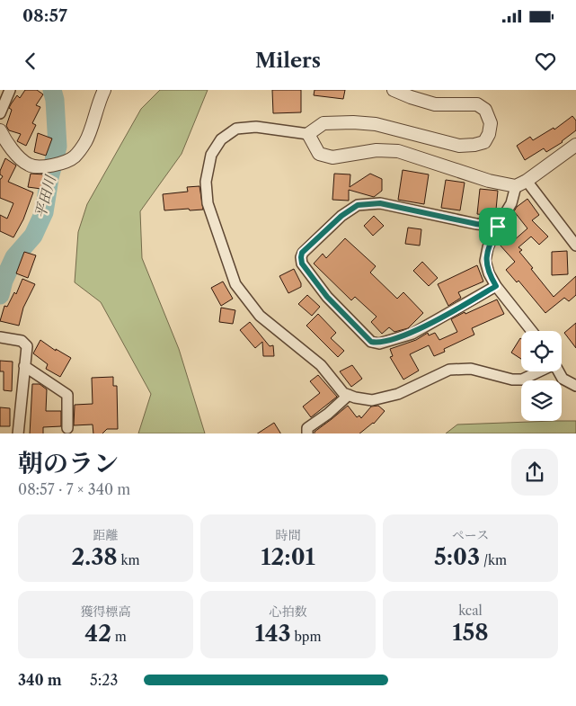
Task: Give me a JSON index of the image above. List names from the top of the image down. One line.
{"water":["平田川"],"page":{"status":"08:57","header":"Milers","heading":["朝のラン","08:57 · 7 × 340 m"],"stats":[["距離","2.38 km"],["時間","12:01"],["ペース","5:03 /km"],["獲得標高","42 m"],["心拍数","143 bpm"],["kcal","158"]],"list":[{"name":"340 m","note":"5:23"}]}}
